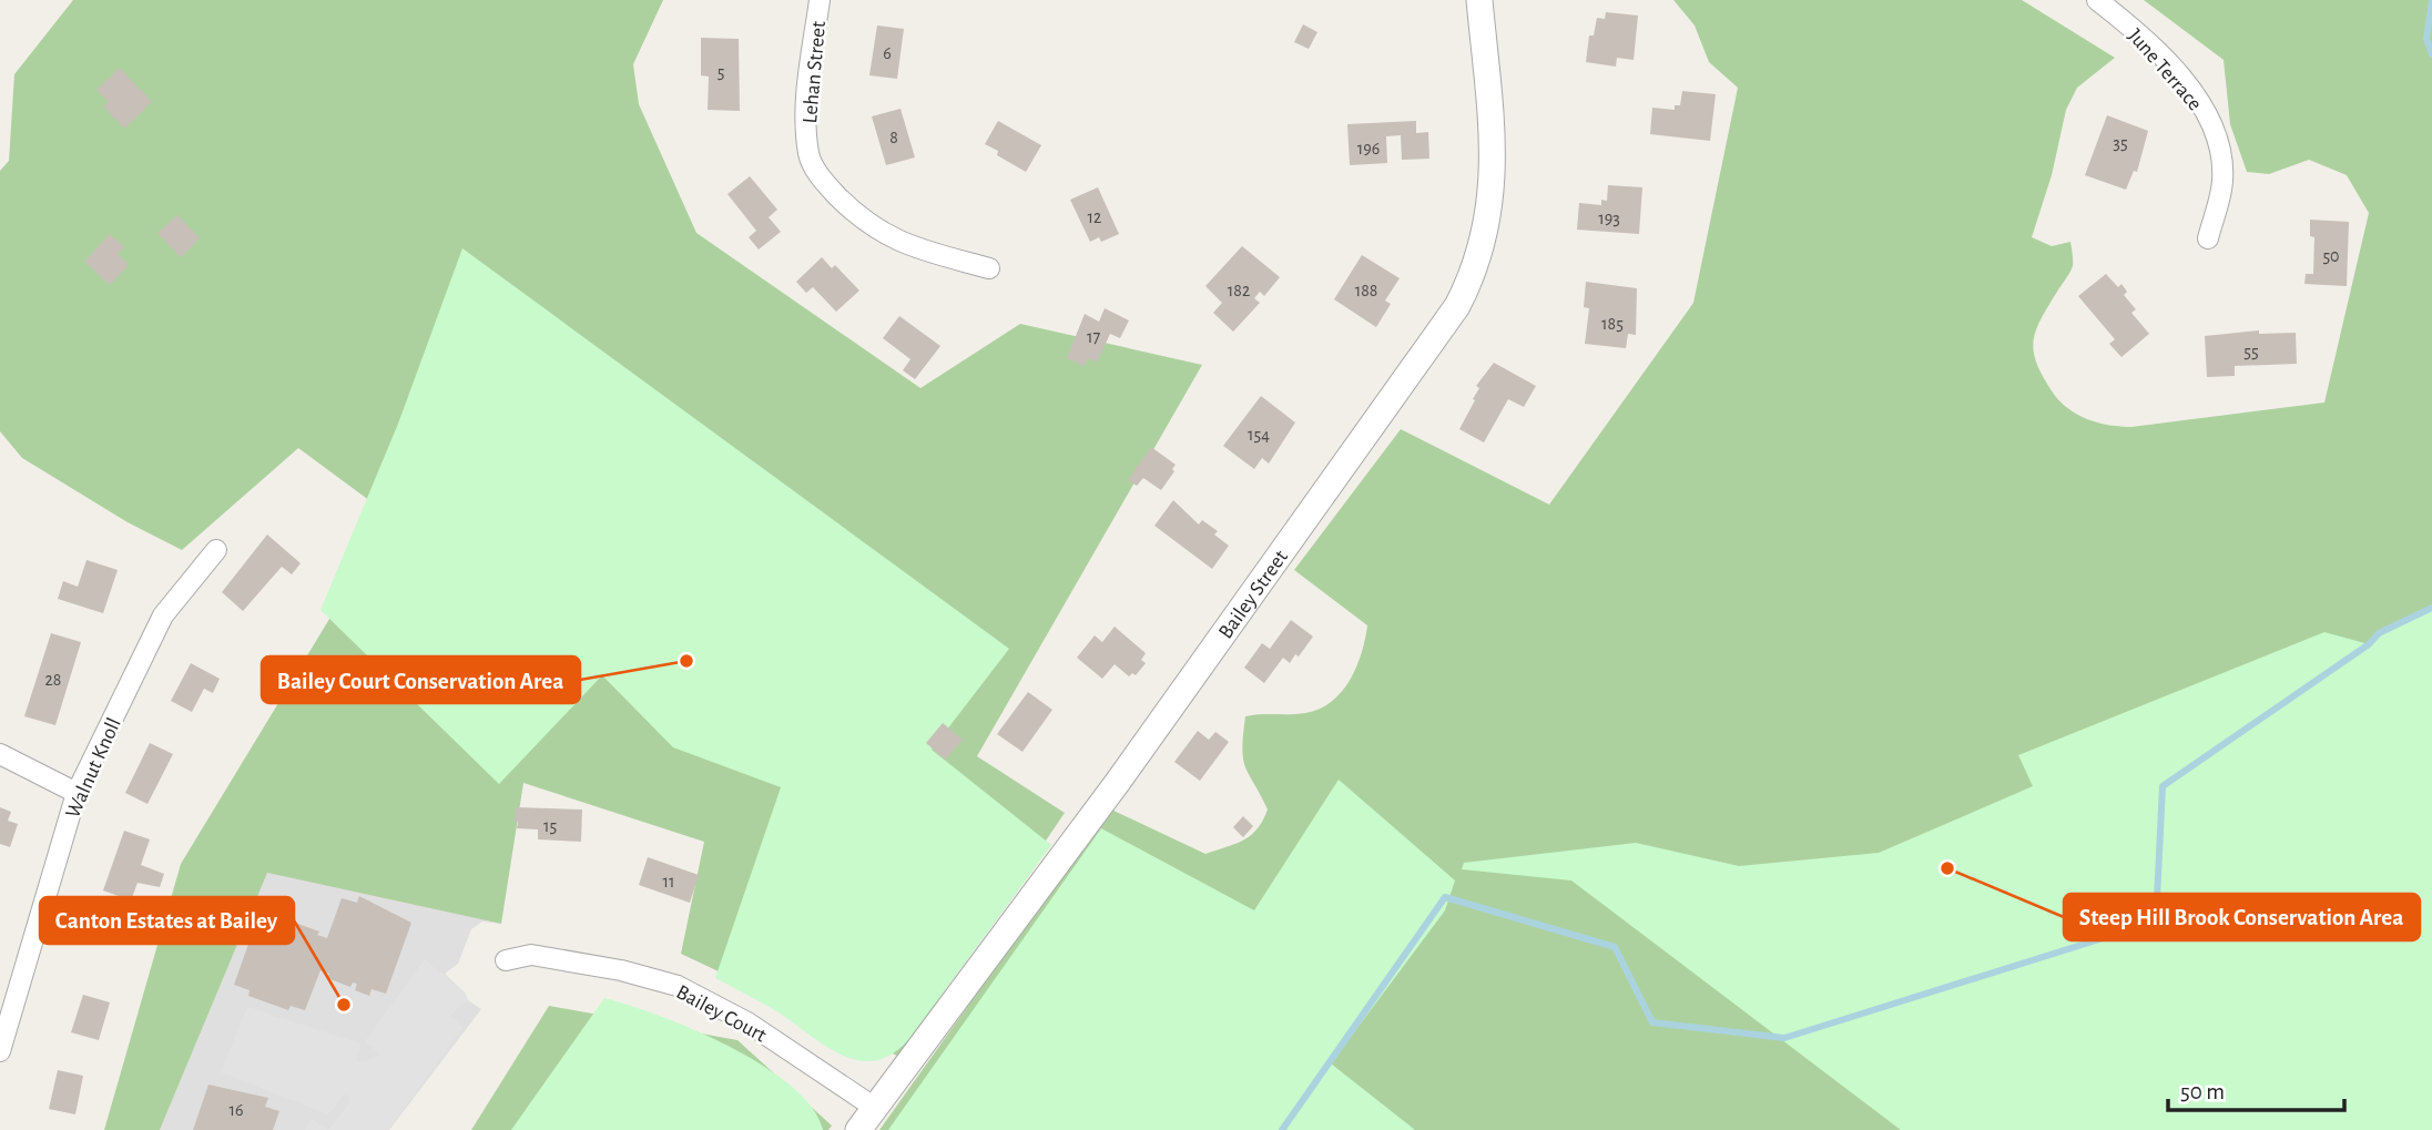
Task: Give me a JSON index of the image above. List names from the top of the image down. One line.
{"streets":{"street":["June Terrace","Lehan Street","Bailey Street","Walnut Knoll","Bailey Court"]},"crossings":[["Bailey Street","Bailey Court"]],"places":["Bailey Court Conservation Area","Steep Hill Brook Conservation Area","Canton Estates at Bailey"],"house_numbers":["6","5","8","35","196","12","193","50","182","188","185","17","55","154","28","15","11","16"],"scale_bar":"50 m"}
